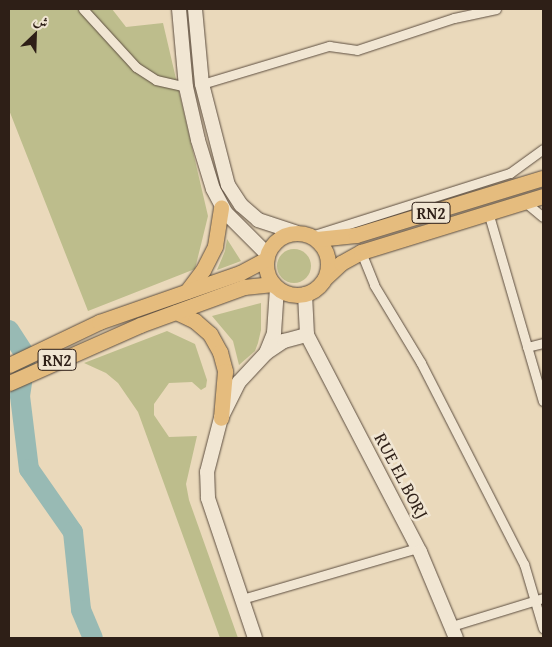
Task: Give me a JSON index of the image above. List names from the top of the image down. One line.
{"streets":{"highway":["RN2"],"main road":["RUE EL BORJ"]},"north":"top right"}
